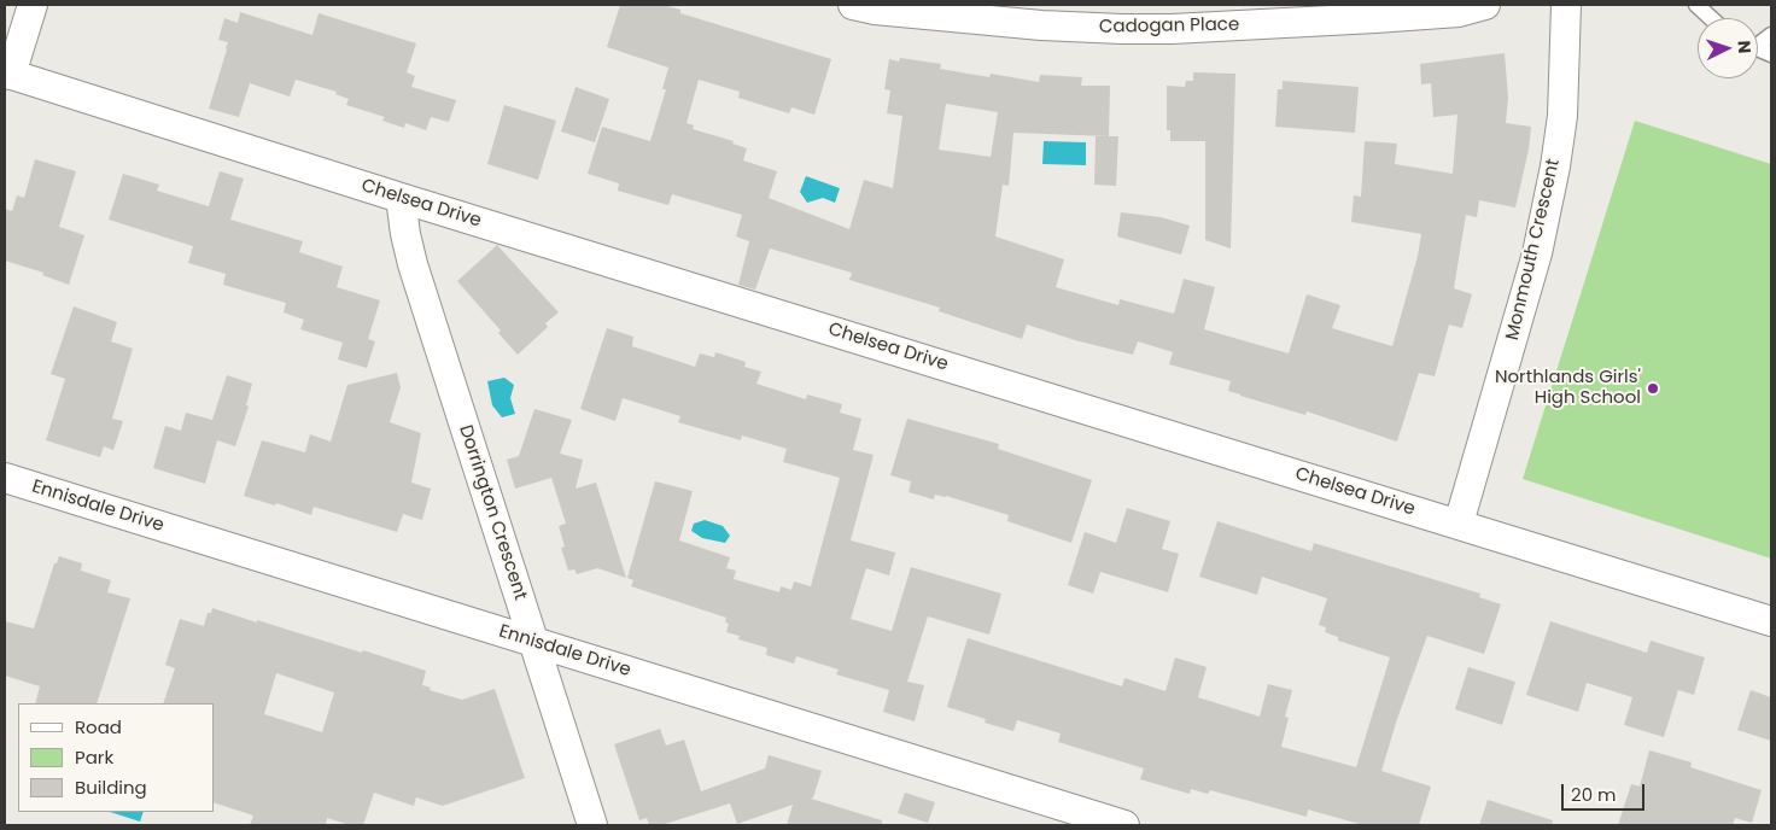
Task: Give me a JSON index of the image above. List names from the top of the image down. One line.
{"streets":{"street":["Cadogan Place","Chelsea Drive","Monmouth Crescent","Ennisdale Drive","Dorrington Crescent"]},"crossings":[["Chelsea Drive","Monmouth Crescent"],["Chelsea Drive","Dorrington Crescent"],["Ennisdale Drive","Dorrington Crescent"]],"places":["Northlands Girls' High School"],"legend":["Road","Park","Building"],"scale_bar":"20 m","north":"right"}
